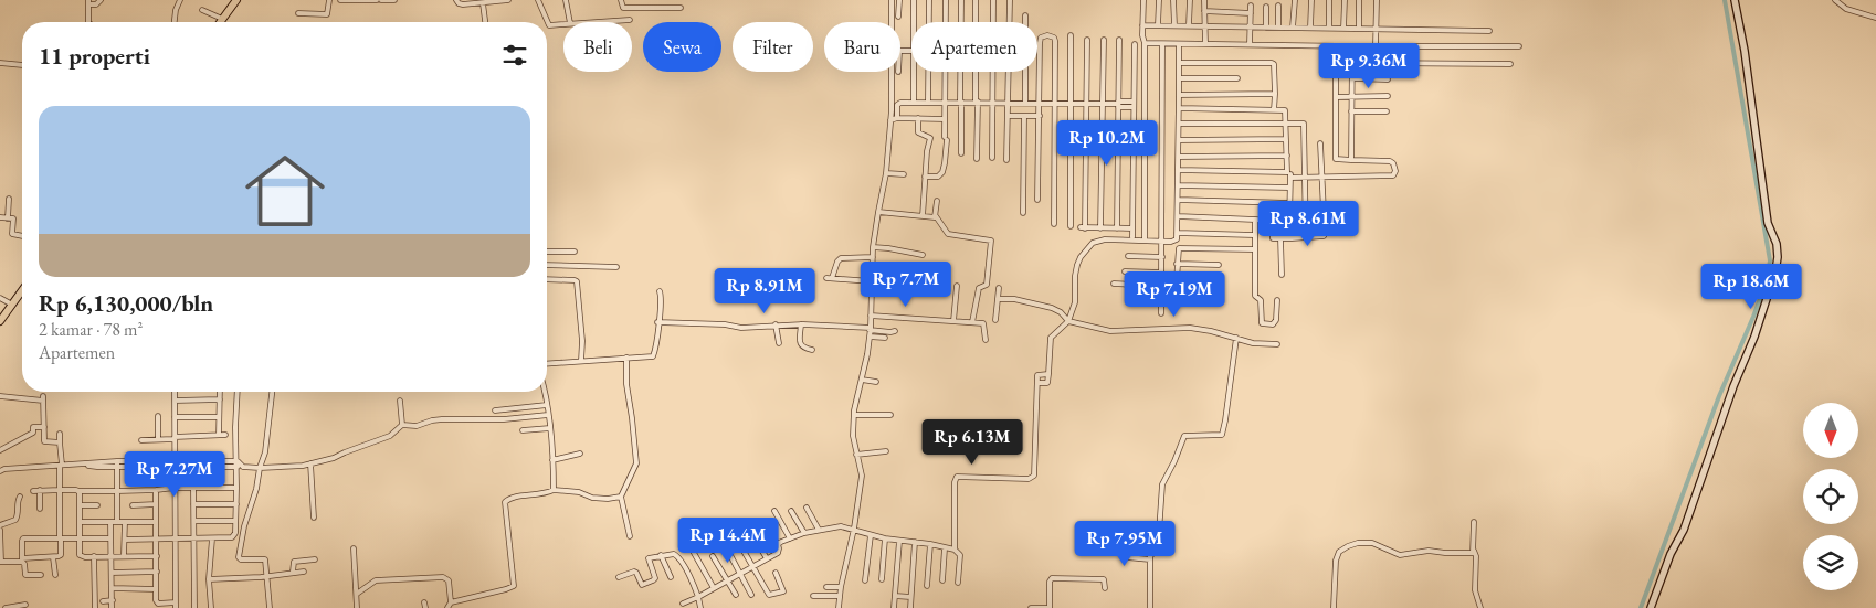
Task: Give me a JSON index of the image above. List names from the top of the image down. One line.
{"north":"bottom","page":{"chip":["Beli","Sewa","Filter","Baru","Apartemen"],"heading":"11 properti","price":["Rp 9.36M","Rp 10.2M","Rp 8.61M","Rp 7.7M","Rp 18.6M","Rp 8.91M","Rp 7.19M","Rp 6.13M","Rp 7.27M","Rp 14.4M","Rp 7.95M"],"list":[{"name":"Rp 6,130,000/bln","note":"2 kamar · 78 m² · Apartemen"}]}}
